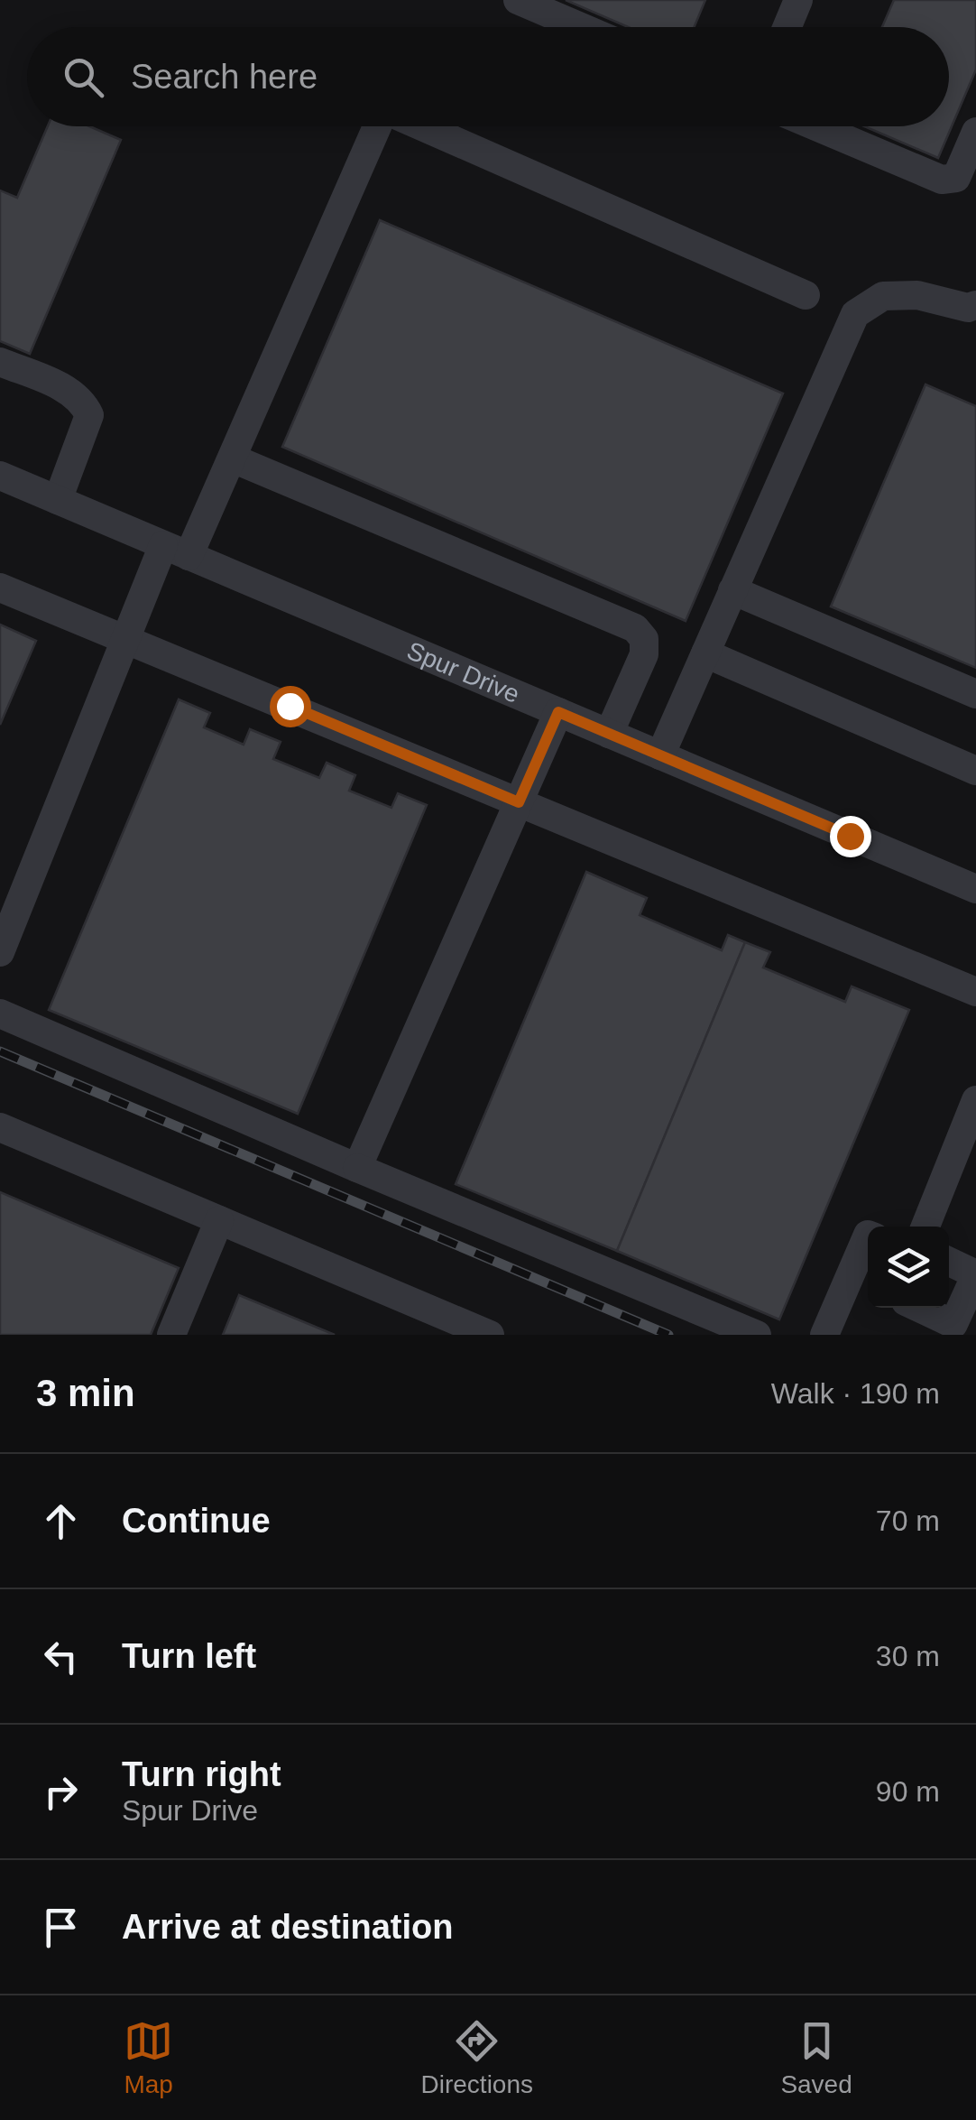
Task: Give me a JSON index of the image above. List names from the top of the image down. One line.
{"streets":{"street":["Spur Drive"]},"page":{"search":"Search here","heading":["3 min","Walk · 190 m"],"list":[["Continue","70 m"],["Turn left","30 m"],["Turn right","Spur Drive","90 m"],"Arrive at destination"],"nav":["Map","Directions","Saved"]}}
